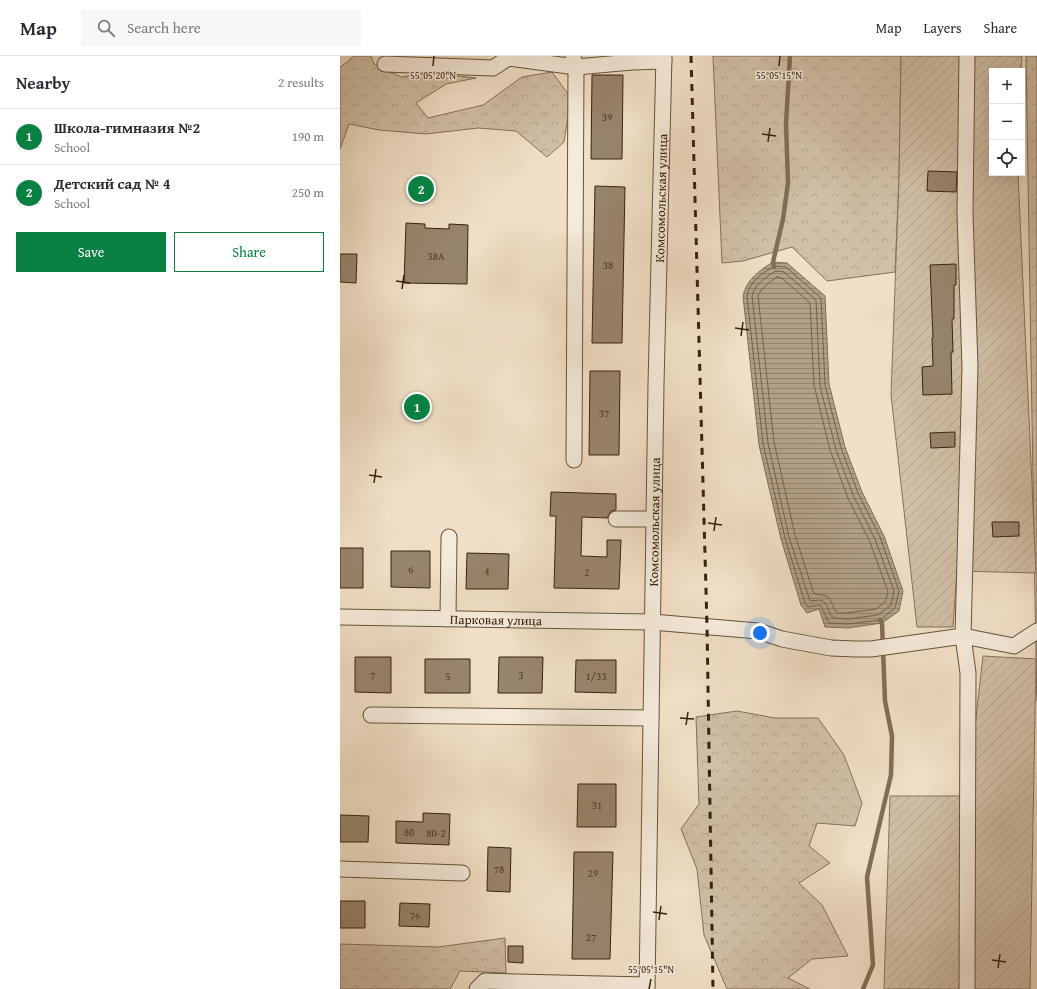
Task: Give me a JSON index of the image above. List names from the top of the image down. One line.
{"streets":{"street":["Комсомольская улица","Парковая улица"]},"crossings":[["Комсомольская улица","Парковая улица"]],"house_numbers":["39","38А","38","37","6","4","2","7","3","5","1/33","31","80","80-2","78","29","76","27"],"page":{"header":"Map","search":"Search here","nav":["Map","Layers","Share"],"heading":["Nearby","2 results"],"map_buttons":["+","−"],"list":[{"mark":"1","name":"Школа-гимназия №2","note":"School","value":"190 m"},{"mark":"2","name":"Детский сад № 4","note":"School","value":"250 m"}],"pins":["2","1"],"buttons":["Save","Share"]},"coordinates":["55°05'20\"N","55°05'15\"N"]}
